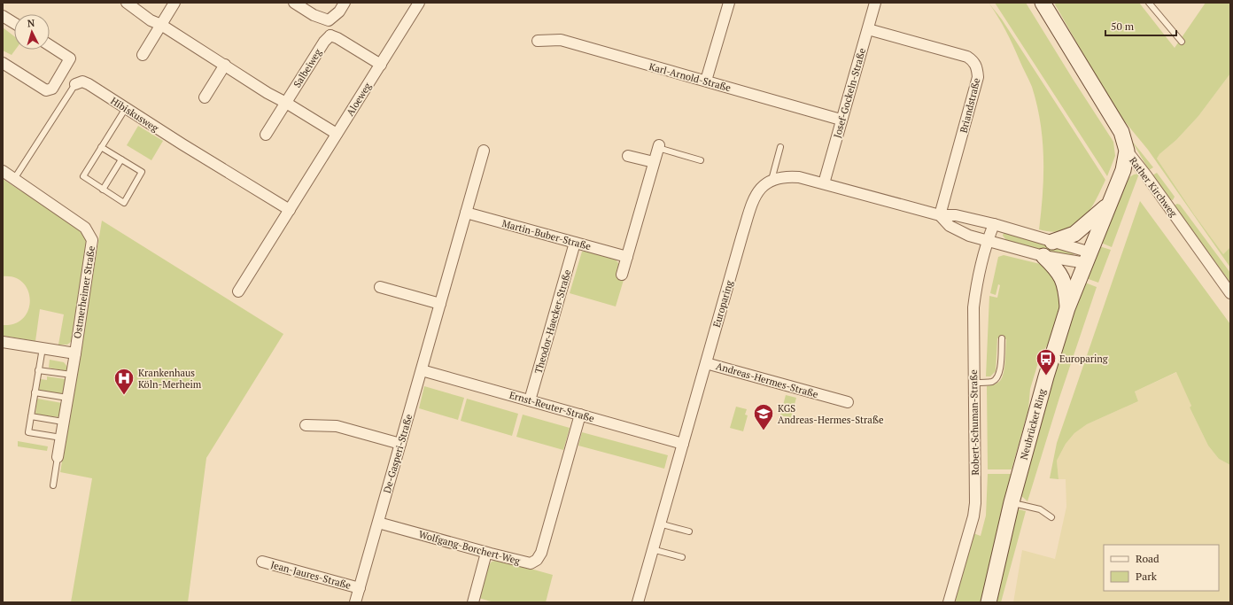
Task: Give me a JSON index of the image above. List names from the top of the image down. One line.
{"streets":{"main road":["Rather Kirchweg","Neubrücker Ring"],"street":["Salbeiweg","Karl-Arnold-Straße","Josef-Gockeln-Straße","Aloeweg","Briandstraße","Hibiskusweg","Martin-Buber-Straße","Ostmerheimer Straße","Europaring","Theodor-Haecker-Straße","Andreas-Hermes-Straße","Ernst-Reuter-Straße","Robert-Schuman-Straße","De-Gasperi-Straße","Wolfgang-Borchert-Weg","Jean-Jaures-Straße"]},"crossings":[["Karl-Arnold-Straße","Josef-Gockeln-Straße"],["Josef-Gockeln-Straße","Briandstraße"],["Josef-Gockeln-Straße","Europaring"],["Aloeweg","Hibiskusweg"],["Briandstraße","Europaring"],["Hibiskusweg","Ostmerheimer Straße"],["Rather Kirchweg","Neubrücker Ring"],["Martin-Buber-Straße","Theodor-Haecker-Straße"],["Martin-Buber-Straße","De-Gasperi-Straße"],["Europaring","Andreas-Hermes-Straße"],["Europaring","Ernst-Reuter-Straße"],["Europaring","Robert-Schuman-Straße"],["Europaring","Neubrücker Ring"],["Theodor-Haecker-Straße","Ernst-Reuter-Straße"],["Ernst-Reuter-Straße","De-Gasperi-Straße"],["Ernst-Reuter-Straße","Wolfgang-Borchert-Weg"],["De-Gasperi-Straße","Wolfgang-Borchert-Weg"],["De-Gasperi-Straße","Jean-Jaures-Straße"]],"places":{"bus stop":["Europaring"],"hospital":["Krankenhaus Köln-Merheim"],"school or university":["KGS Andreas-Hermes-Straße"]},"legend":["Road","Park"],"scale_bar":"50 m","north":"top"}
